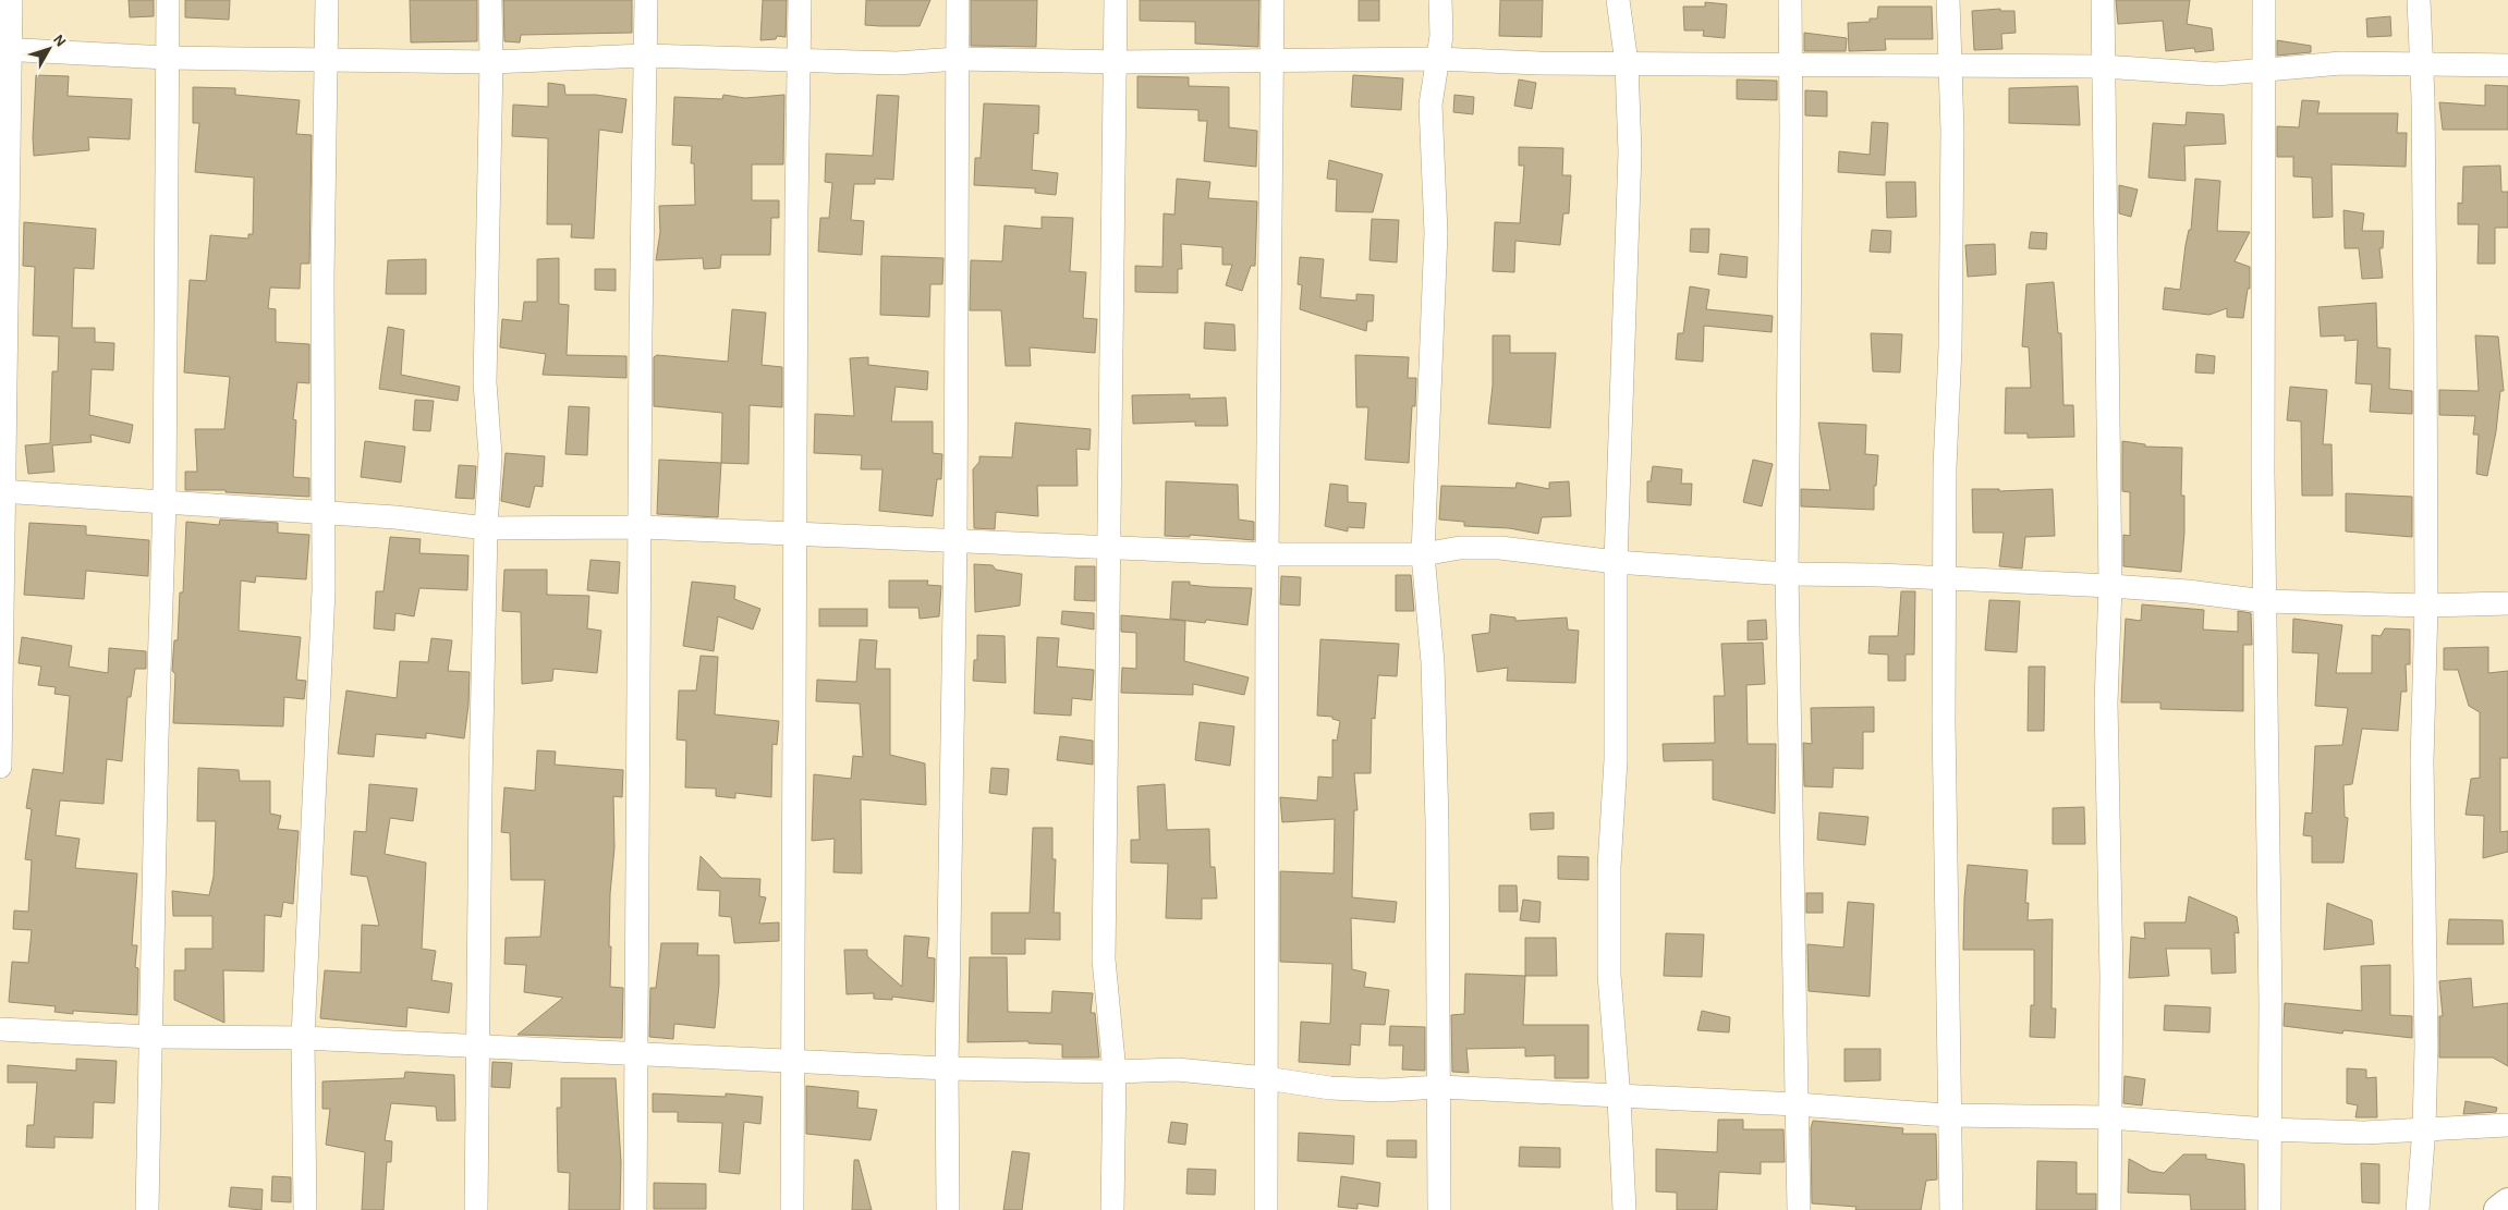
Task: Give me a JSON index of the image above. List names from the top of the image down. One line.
{"north":"top right"}
